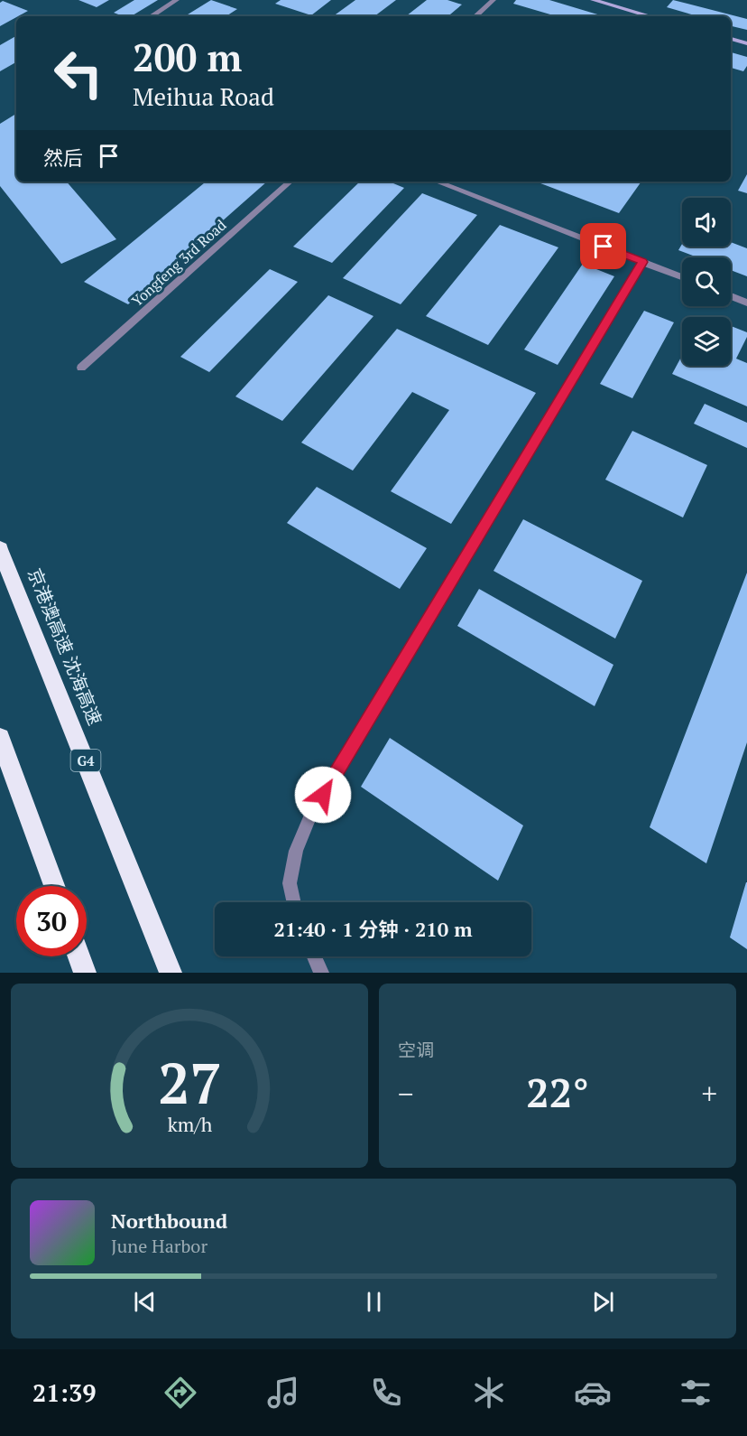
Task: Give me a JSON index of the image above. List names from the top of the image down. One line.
{"streets":{"highway":["京港澳高速 沈海高速","G4"],"street":["Yongfeng 3rd Road"]},"page":{"turn":["200 m","Meihua Road"],"then":"然后","limit":"30","trip":"21:40 · 1 分钟 · 210 m","tile":"空调","heat":["−","22°","+"],"song":["Northbound","June Harbor"],"tabs":"21:39","gauge":["27","km/h"]}}
